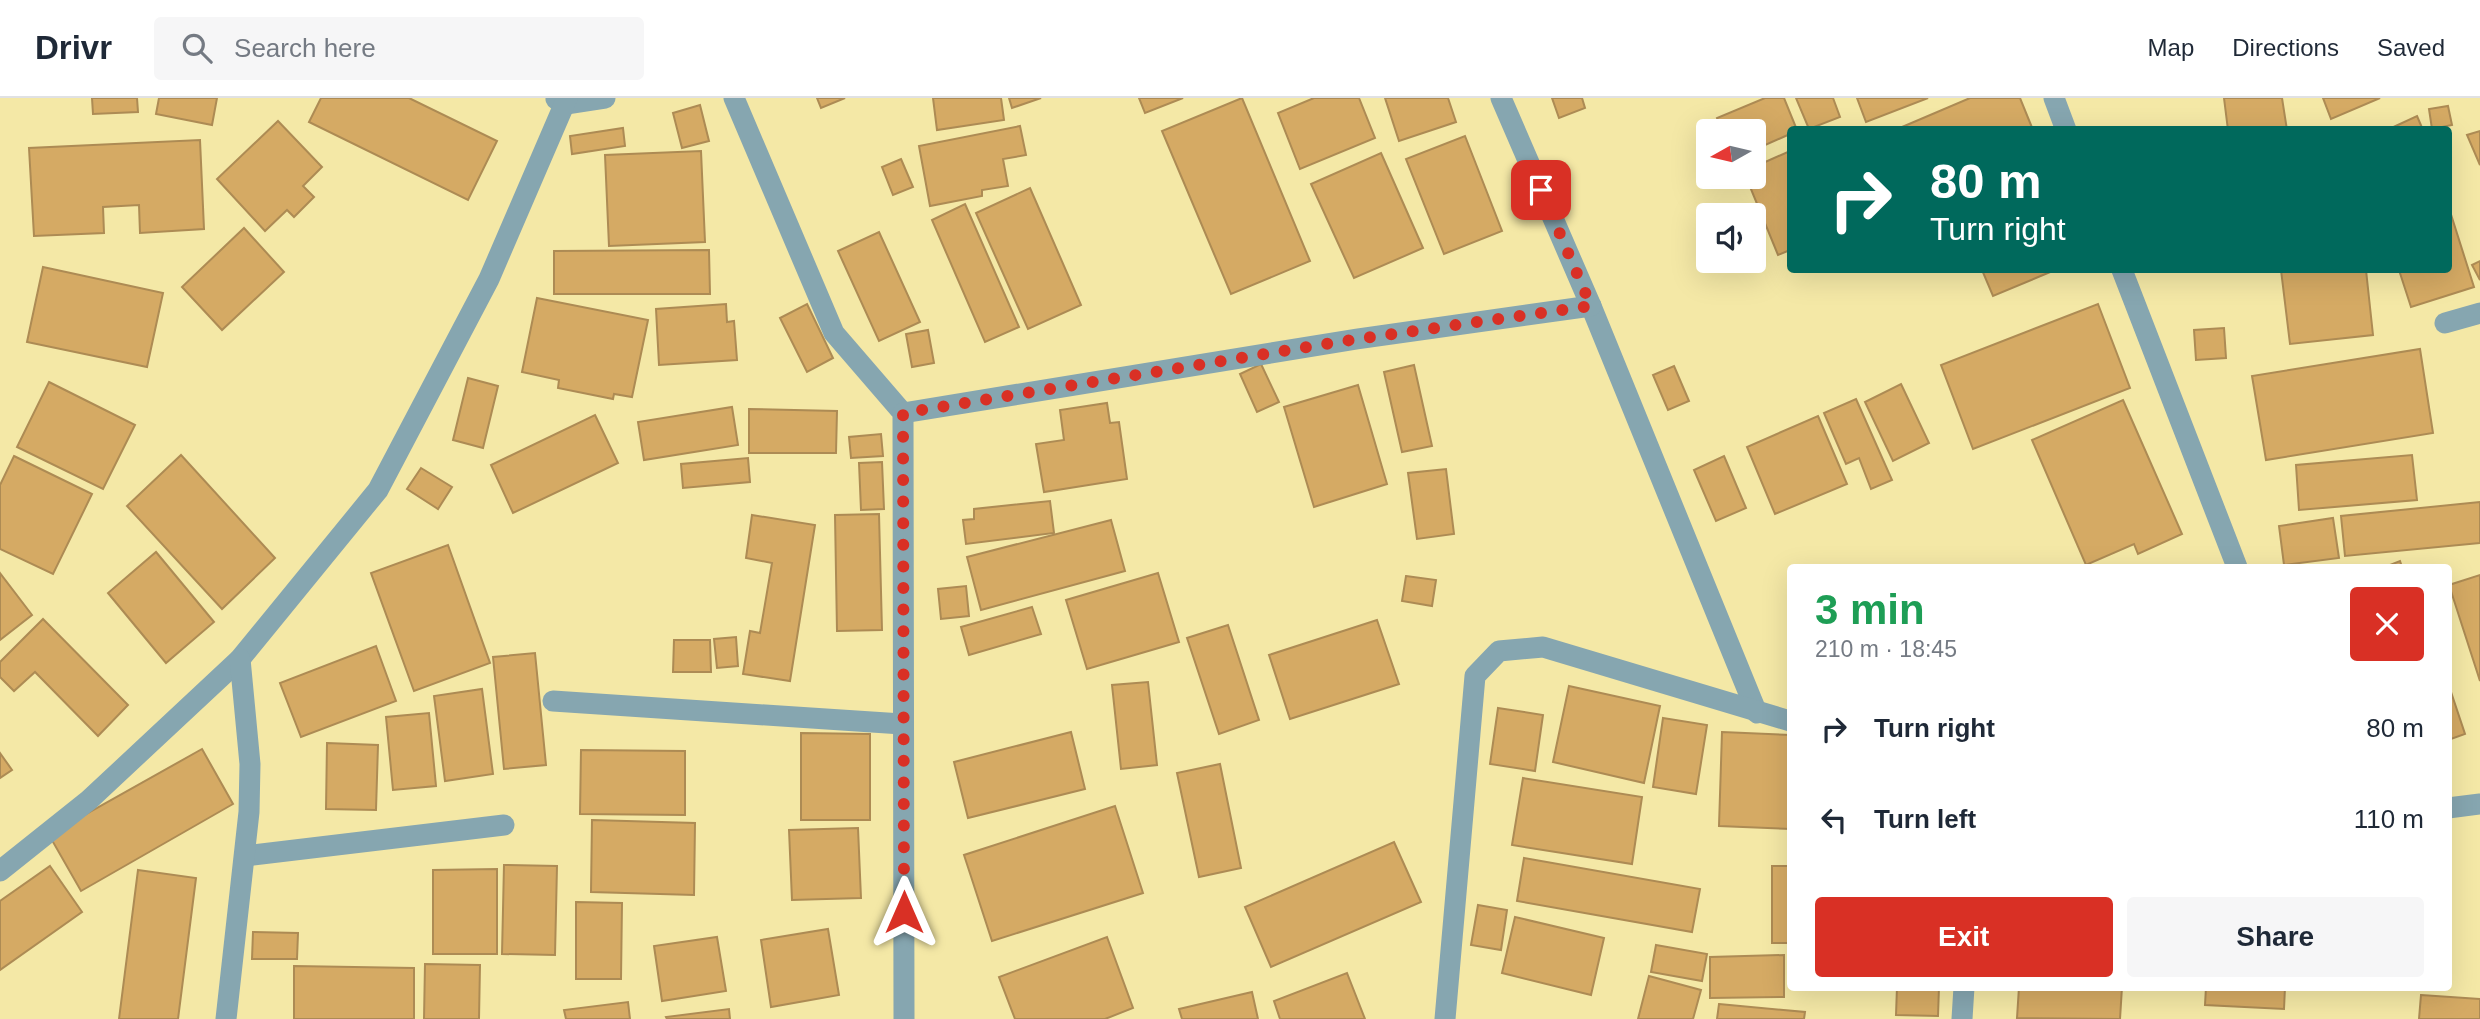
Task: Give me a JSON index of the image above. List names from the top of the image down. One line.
{"north":"left","page":{"header":"Drivr","search":"Search here","nav":["Map","Directions","Saved"],"turn":["80 m","Turn right"],"heading":["3 min","210 m · 18:45"],"list":[{"name":"Turn right","value":"80 m"},{"name":"Turn left","value":"110 m"}],"buttons":["Exit","Share"]}}
